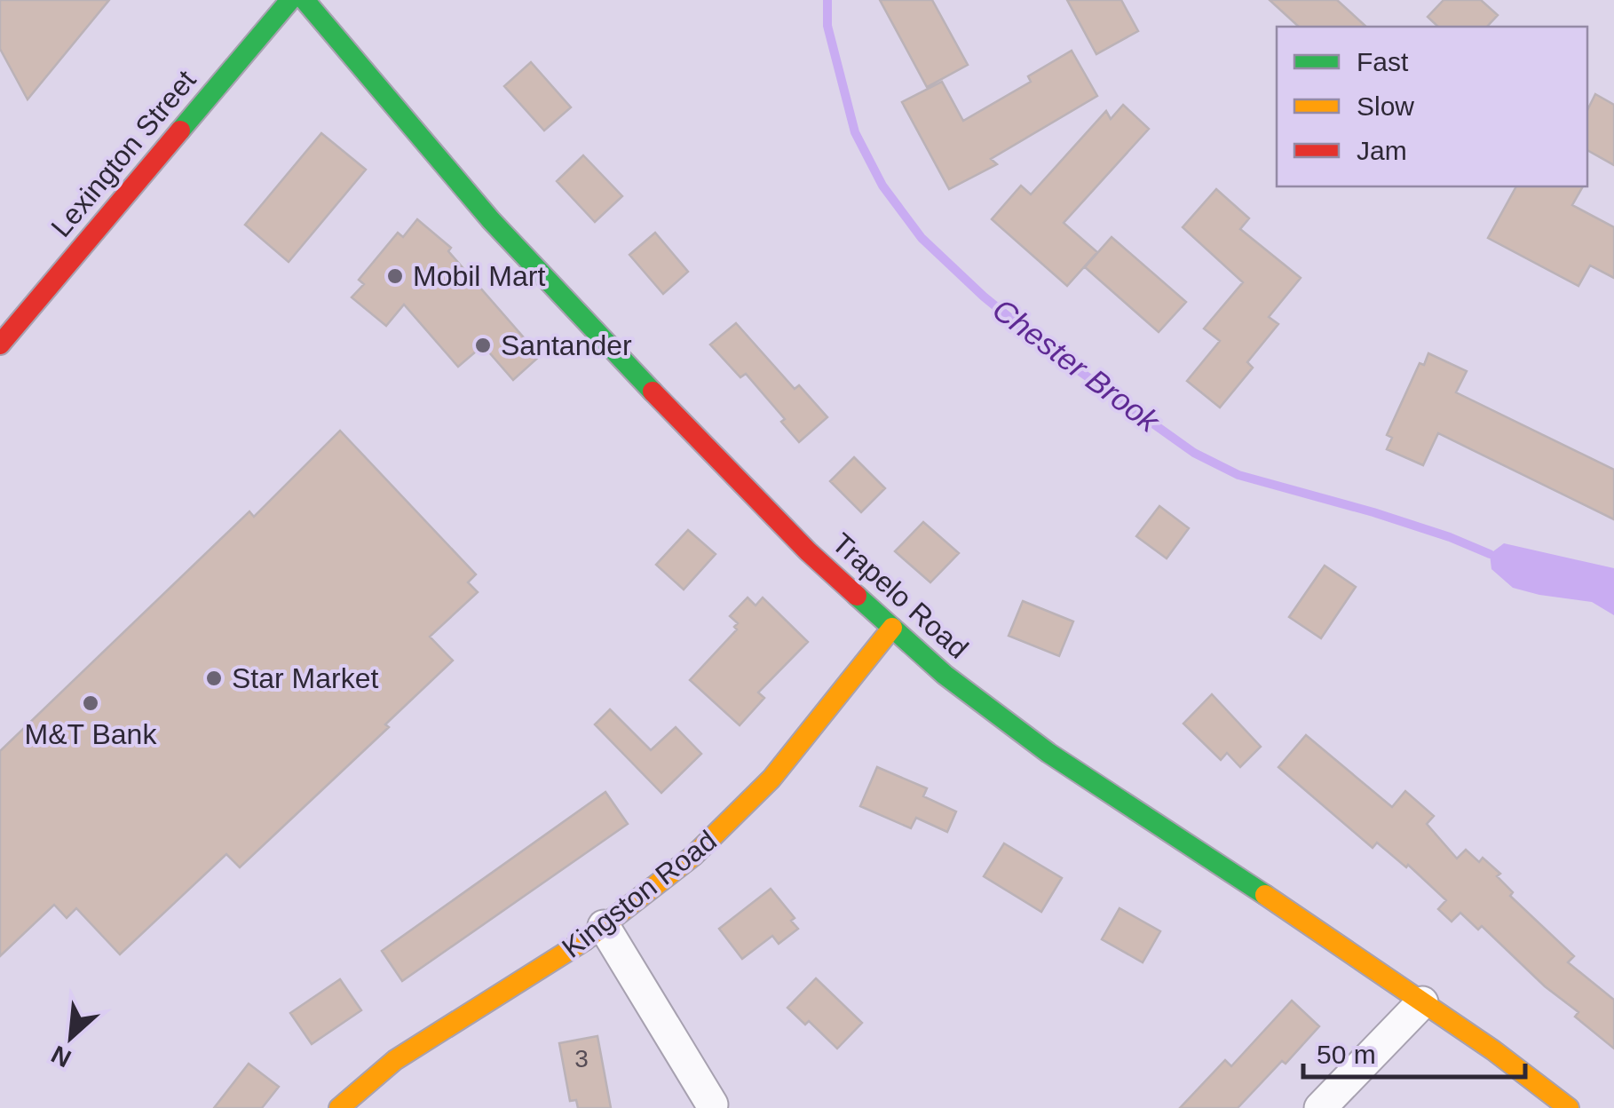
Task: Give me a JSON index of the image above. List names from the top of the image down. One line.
{"streets":{"main road":["Lexington Street","Trapelo Road","Kingston Road"]},"crossings":[["Trapelo Road","Kingston Road"]],"water":["Chester Brook"],"places":["Mobil Mart","Santander","Star Market","M&T Bank"],"house_numbers":["3"],"legend":["Fast","Slow","Jam"],"scale_bar":"50 m","north":"bottom left"}
